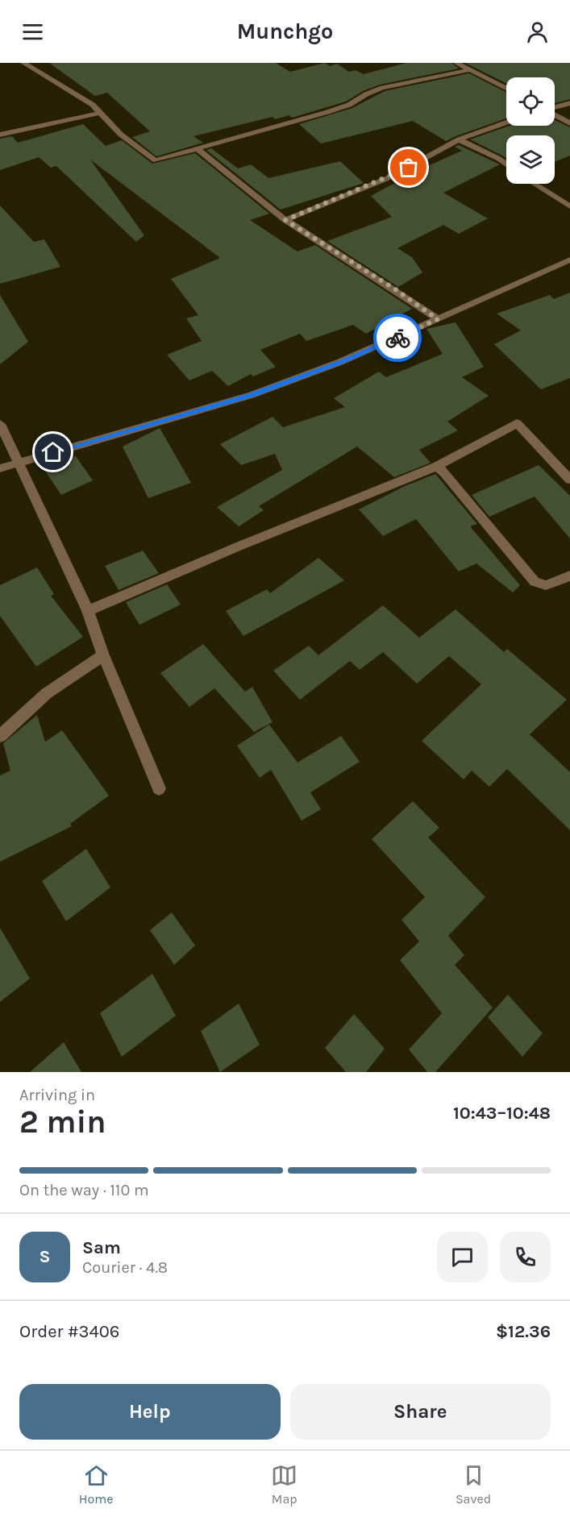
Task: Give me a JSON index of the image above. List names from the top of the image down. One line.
{"page":{"header":"Munchgo","heading":["2 min","Arriving in","10:43–10:48"],"panel":["Sam","Courier · 4.8","Order #3406","$12.36"],"bar":"On the way · 110 m","round":"S","buttons":["Help","Share"],"tabs":["Home","Map","Saved"]}}
